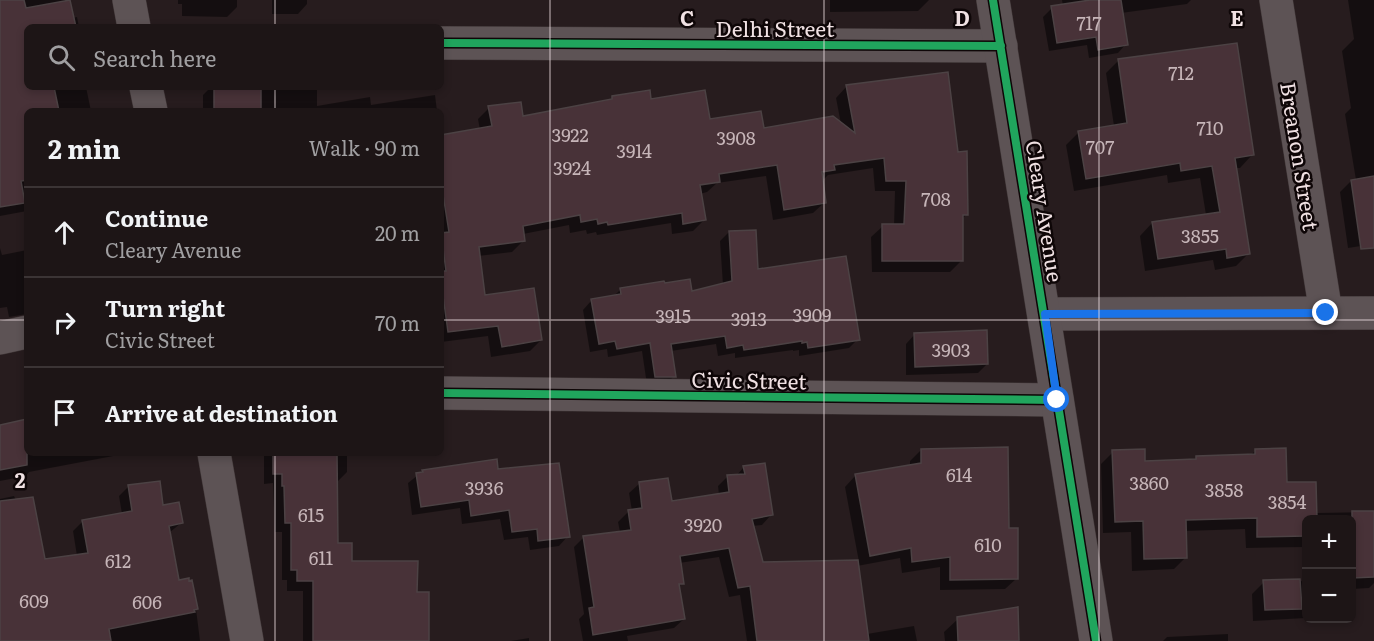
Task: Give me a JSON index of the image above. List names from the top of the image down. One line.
{"streets":{"street":["Delhi Street","Breanon Street","Cleary Avenue","Civic Street"]},"crossings":[["Delhi Street","Cleary Avenue"],["Cleary Avenue","Civic Street"]],"house_numbers":["717","712","710","3922","3908","707","3914","3924","708","3855","3909","3915","3913","3903","614","3860","3936","3858","3854","615","3920","610","611","612","609","606"],"page":{"search":"Search here","heading":["2 min","Walk · 90 m"],"list":[["Continue","Cleary Avenue","20 m"],["Turn right","Civic Street","70 m"],"Arrive at destination"],"map_buttons":["+","−"]},"grid":{"columns":["C","D","E"],"rows":["2"]}}
